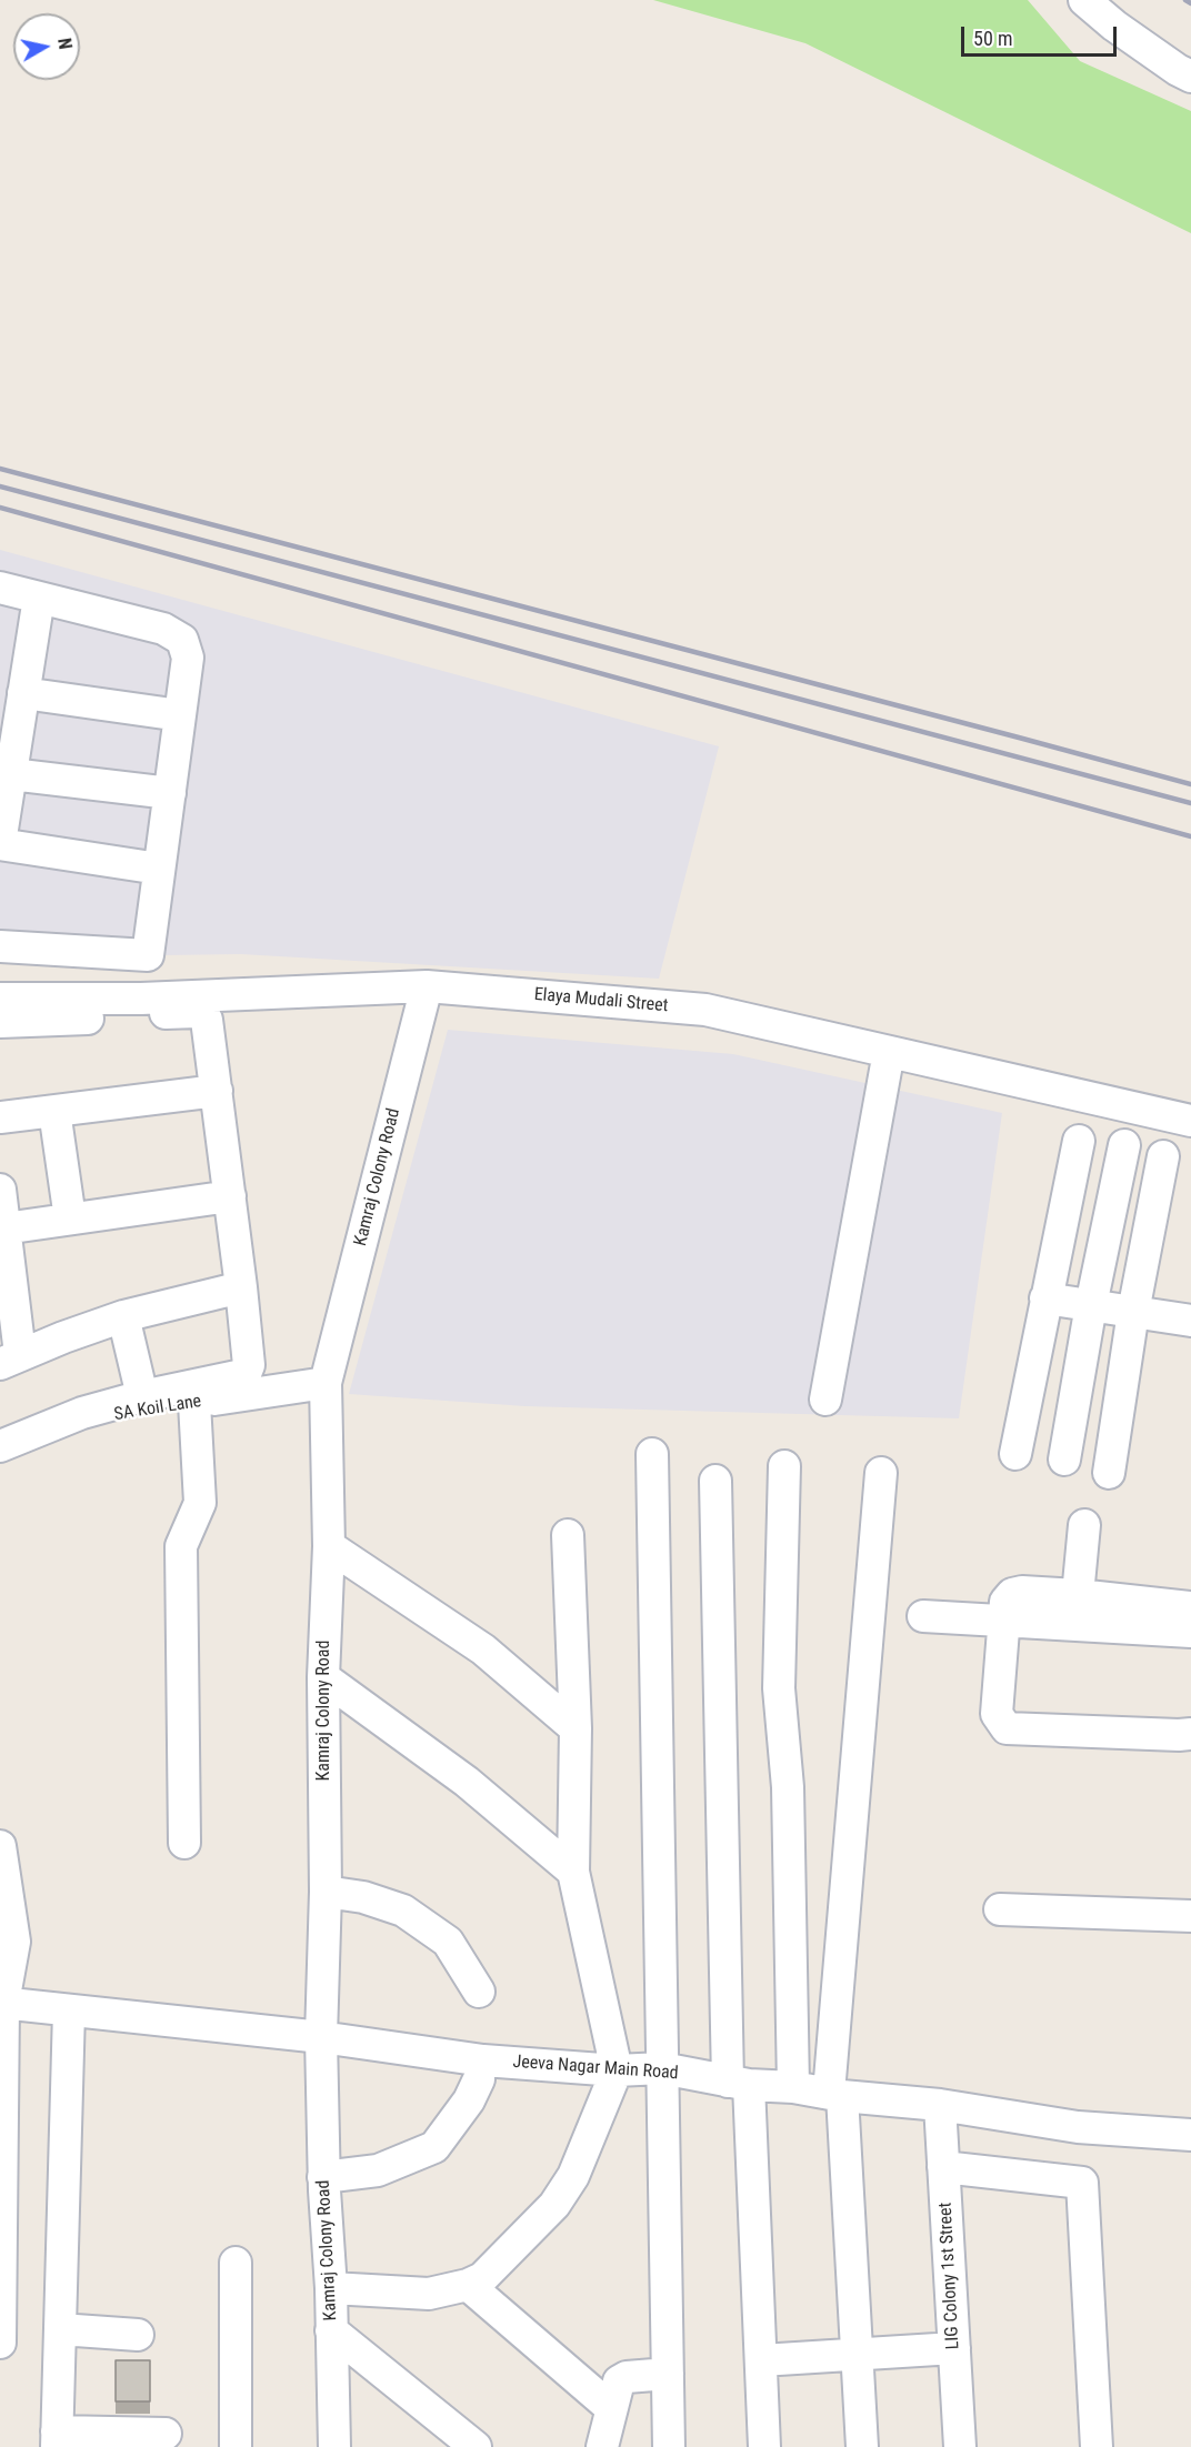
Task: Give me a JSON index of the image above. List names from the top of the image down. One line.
{"streets":{"street":["Elaya Mudali Street","Kamraj Colony Road","SA Koil Lane","Jeeva Nagar Main Road","LIG Colony 1st Street"]},"crossings":[["Elaya Mudali Street","Kamraj Colony Road"],["Kamraj Colony Road","SA Koil Lane"],["Kamraj Colony Road","Jeeva Nagar Main Road"],["Jeeva Nagar Main Road","LIG Colony 1st Street"]],"scale_bar":"50 m","north":"right"}
